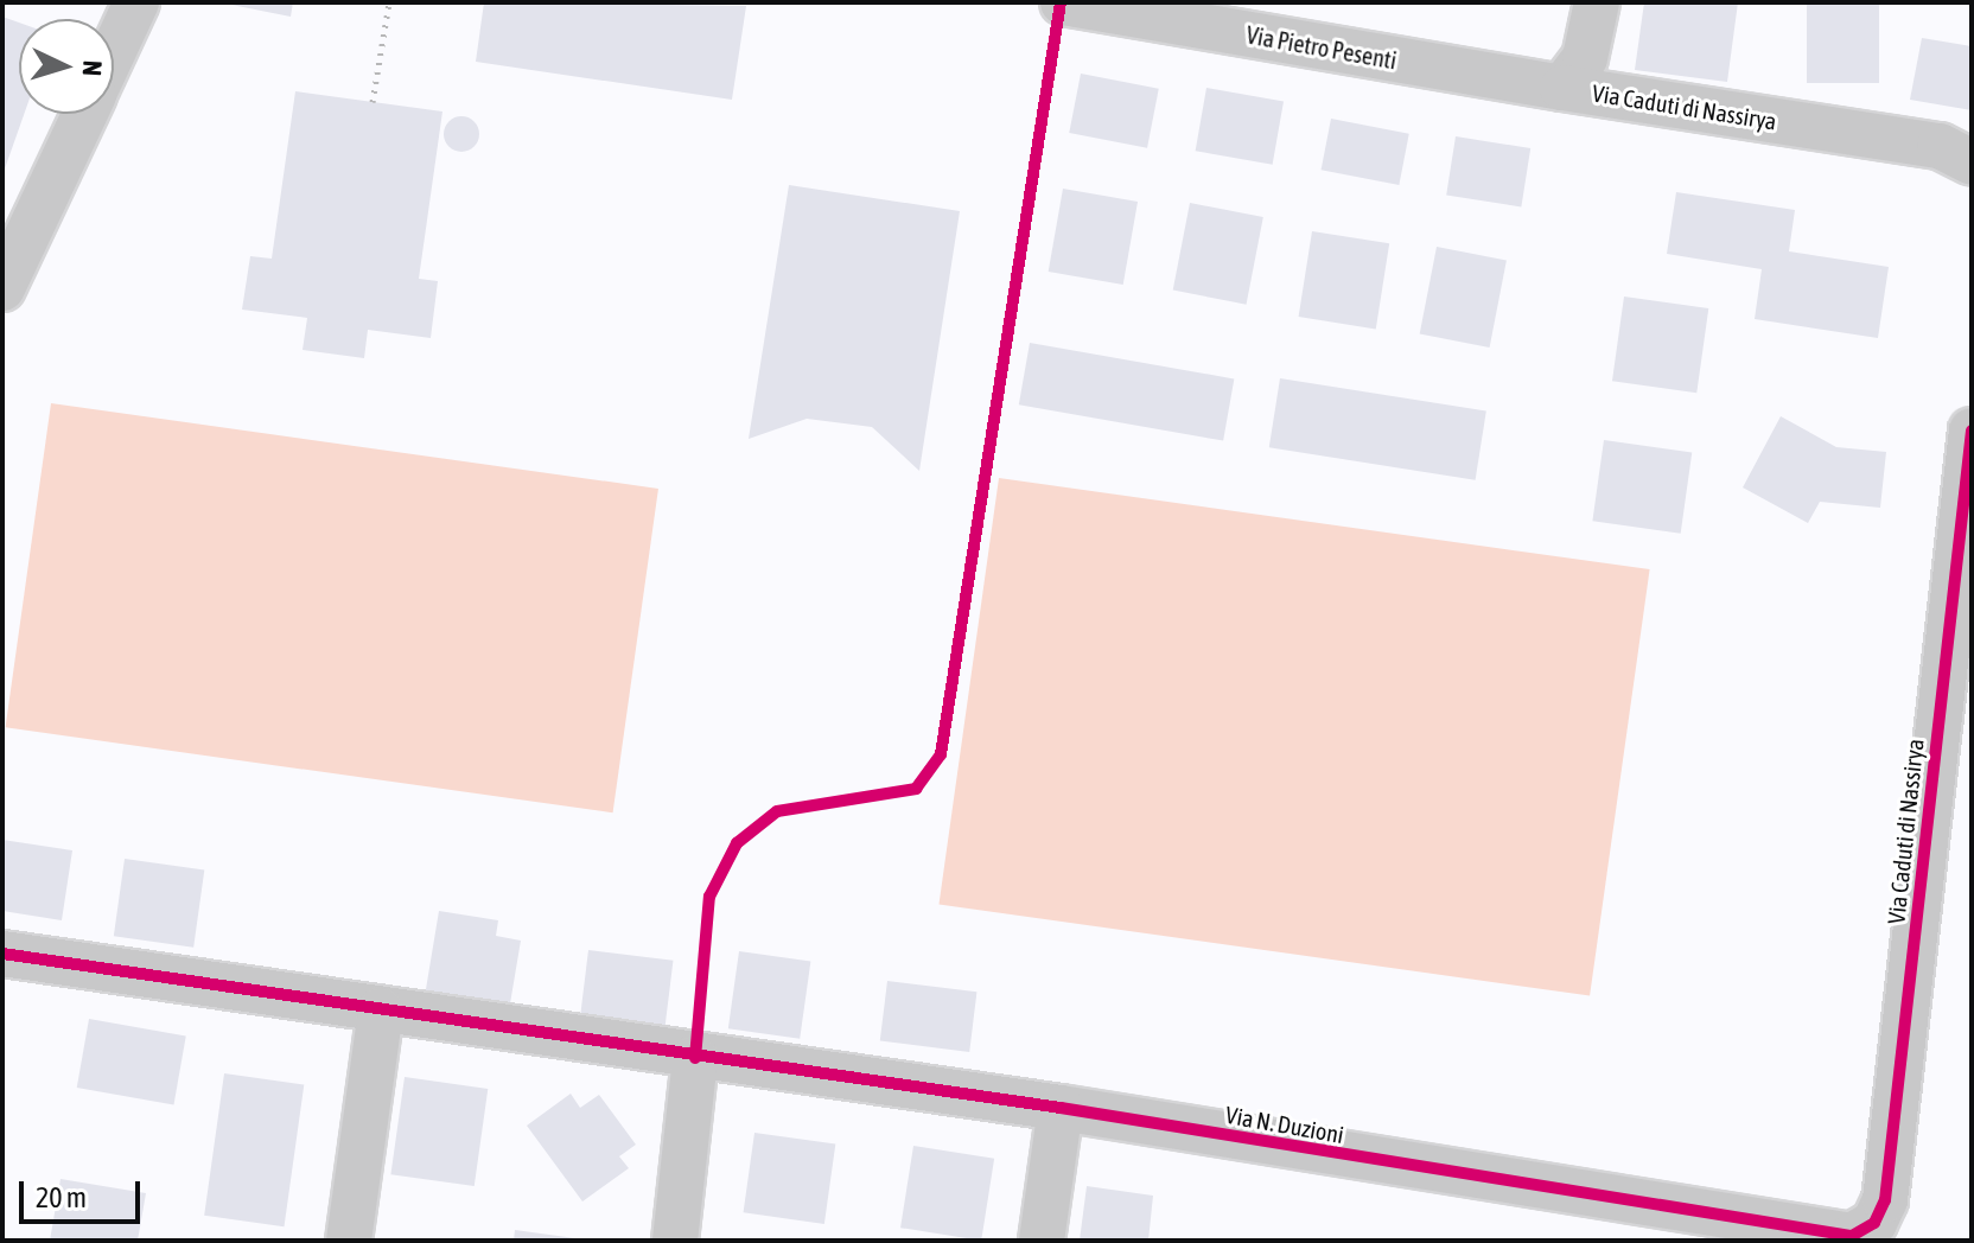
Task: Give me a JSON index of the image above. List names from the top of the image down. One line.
{"streets":{"street":["Via Pietro Pesenti","Via Caduti di Nassirya","Via N. Duzioni"]},"crossings":[["Via Pietro Pesenti","Via Caduti di Nassirya"],["Via Caduti di Nassirya","Via N. Duzioni"]],"scale_bar":"20 m","north":"right"}
